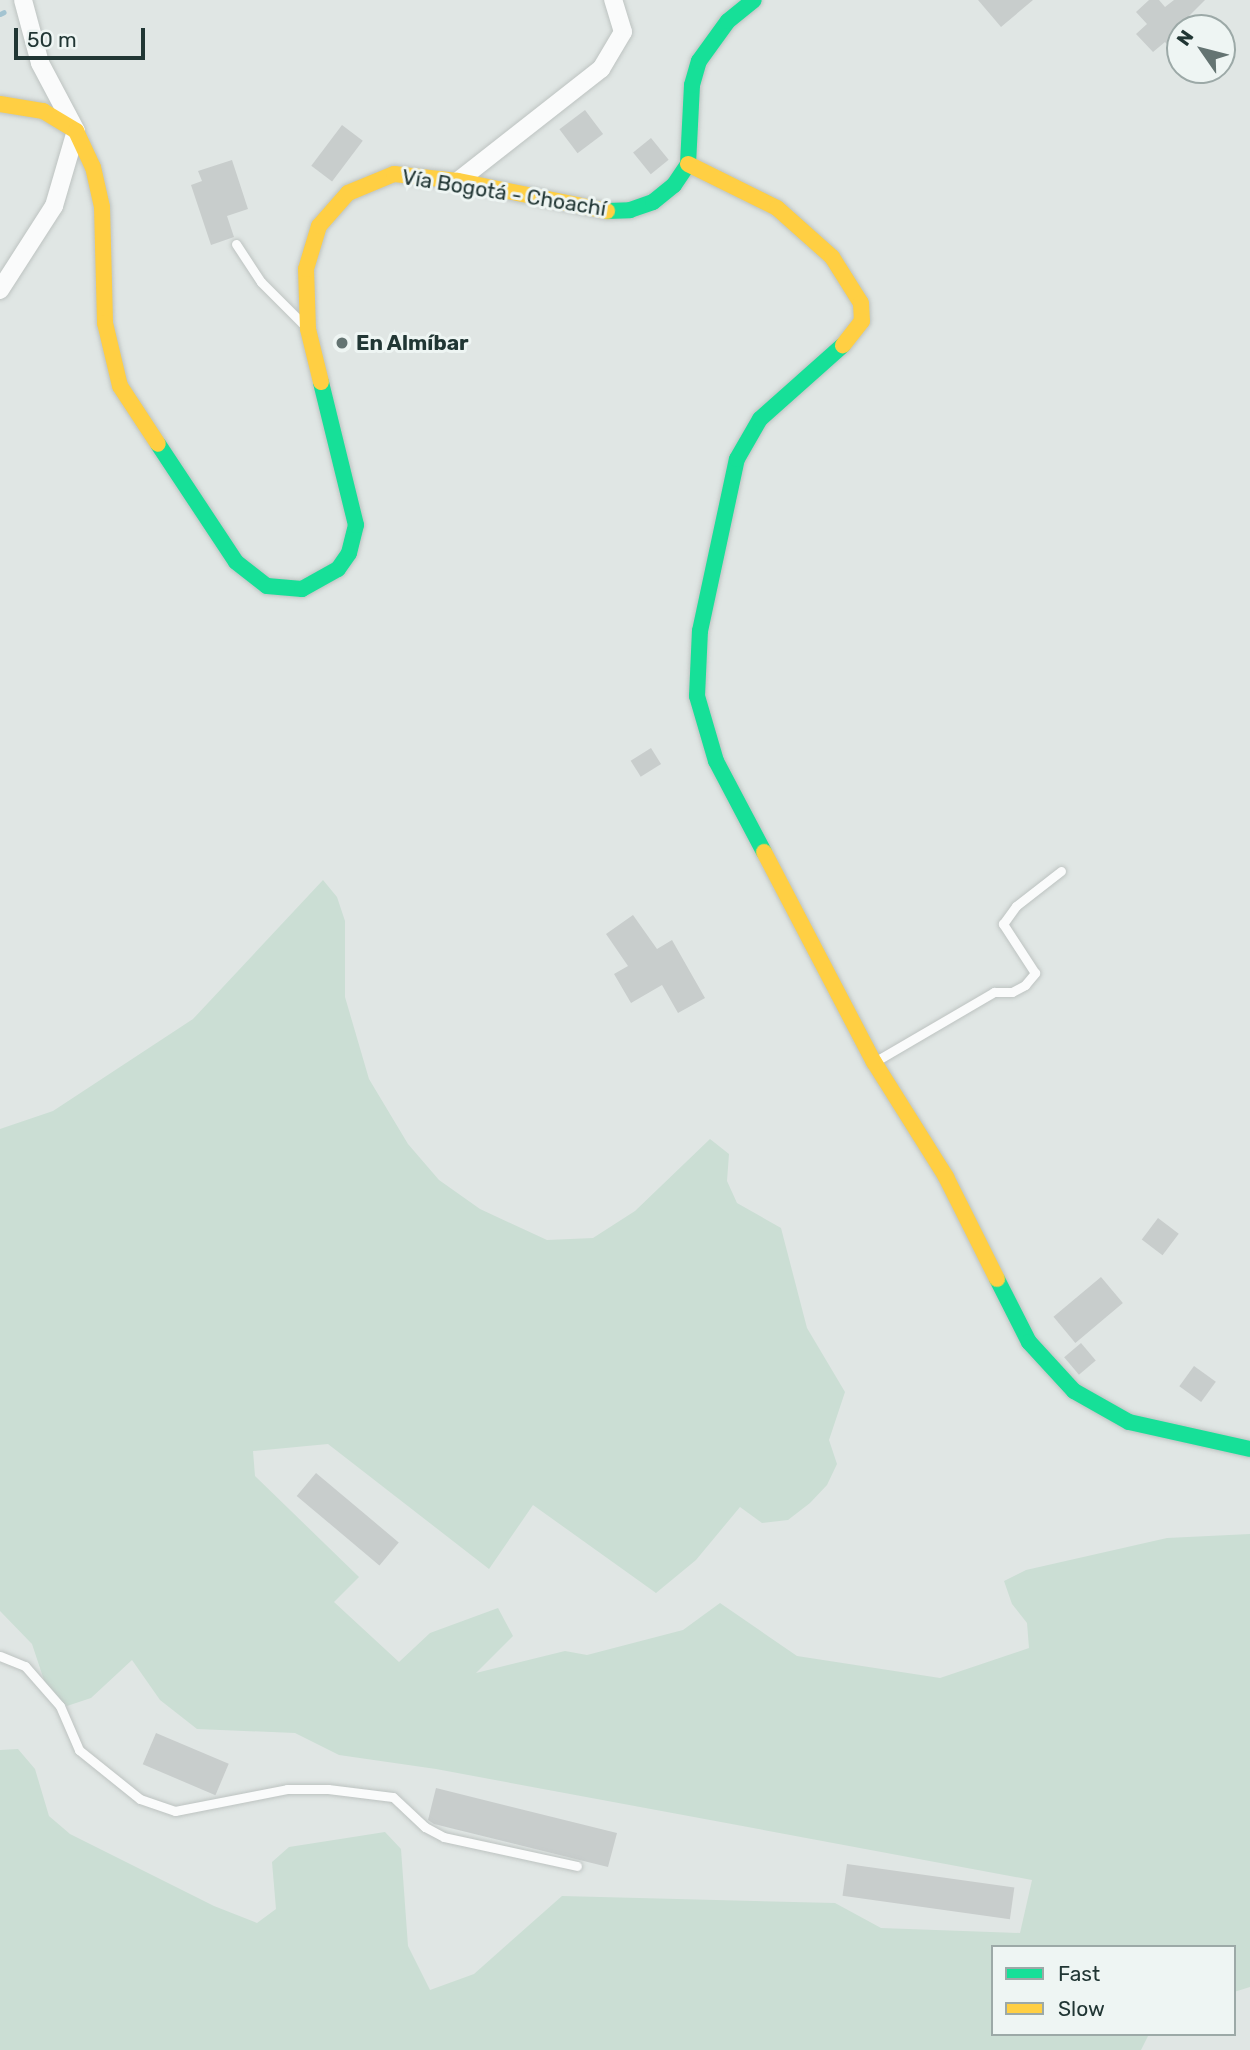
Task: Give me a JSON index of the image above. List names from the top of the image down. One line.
{"streets":{"street":["Vía Bogotá - Choachí"]},"places":["En Almíbar"],"legend":["Fast","Slow"],"scale_bar":"50 m","north":"top left"}
